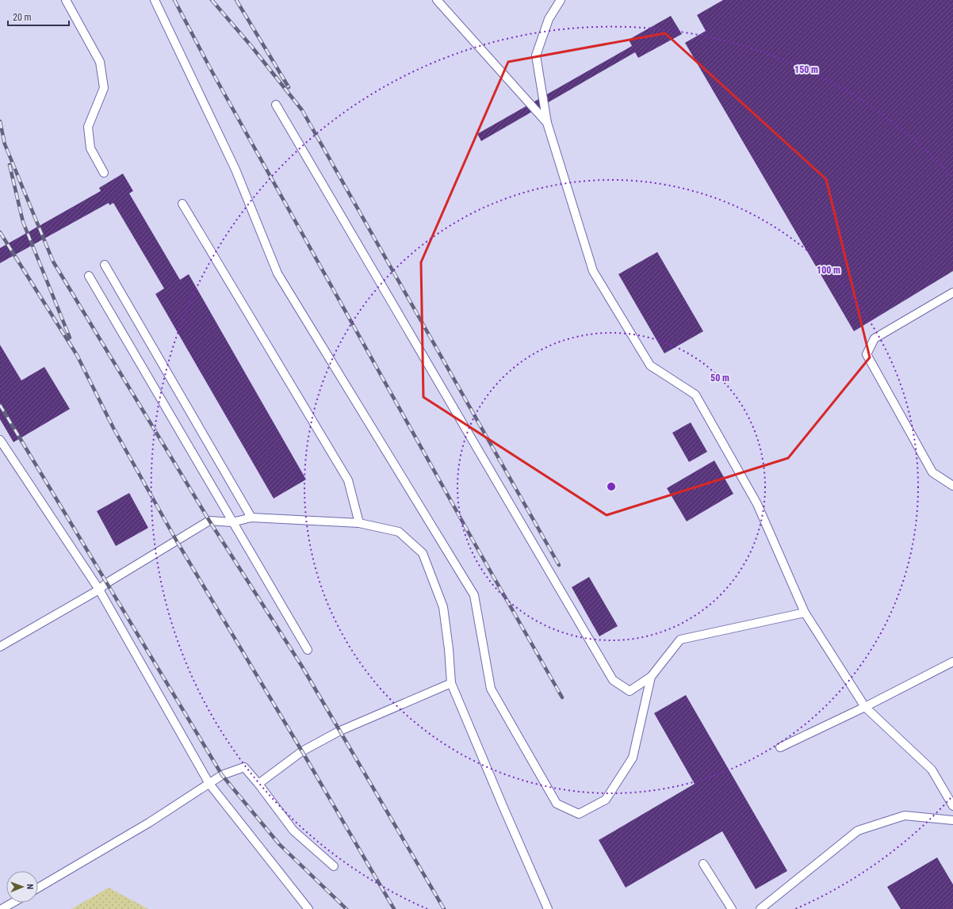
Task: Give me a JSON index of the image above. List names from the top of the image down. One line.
{"scale_bar":"20 m","north":"right","rings":["150 m","100 m","50 m"]}
